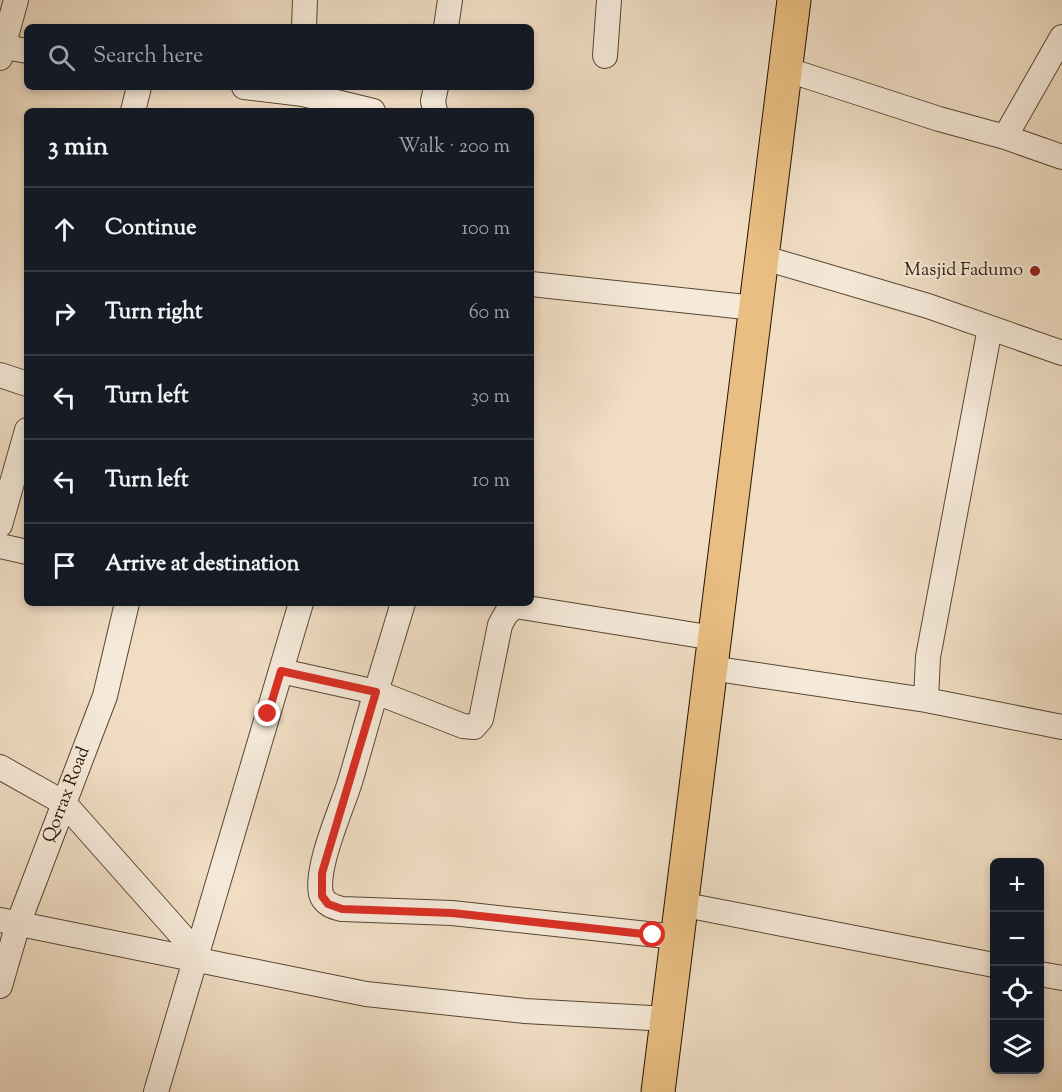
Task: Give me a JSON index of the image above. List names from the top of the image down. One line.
{"streets":{"street":["Qorrax Road"]},"places":["Masjid Fadumo"],"page":{"search":"Search here","heading":["3 min","Walk · 200 m"],"list":[["Continue","100 m"],["Turn right","60 m"],["Turn left","30 m"],["Turn left","10 m"],"Arrive at destination"],"map_buttons":["+","−"]}}
